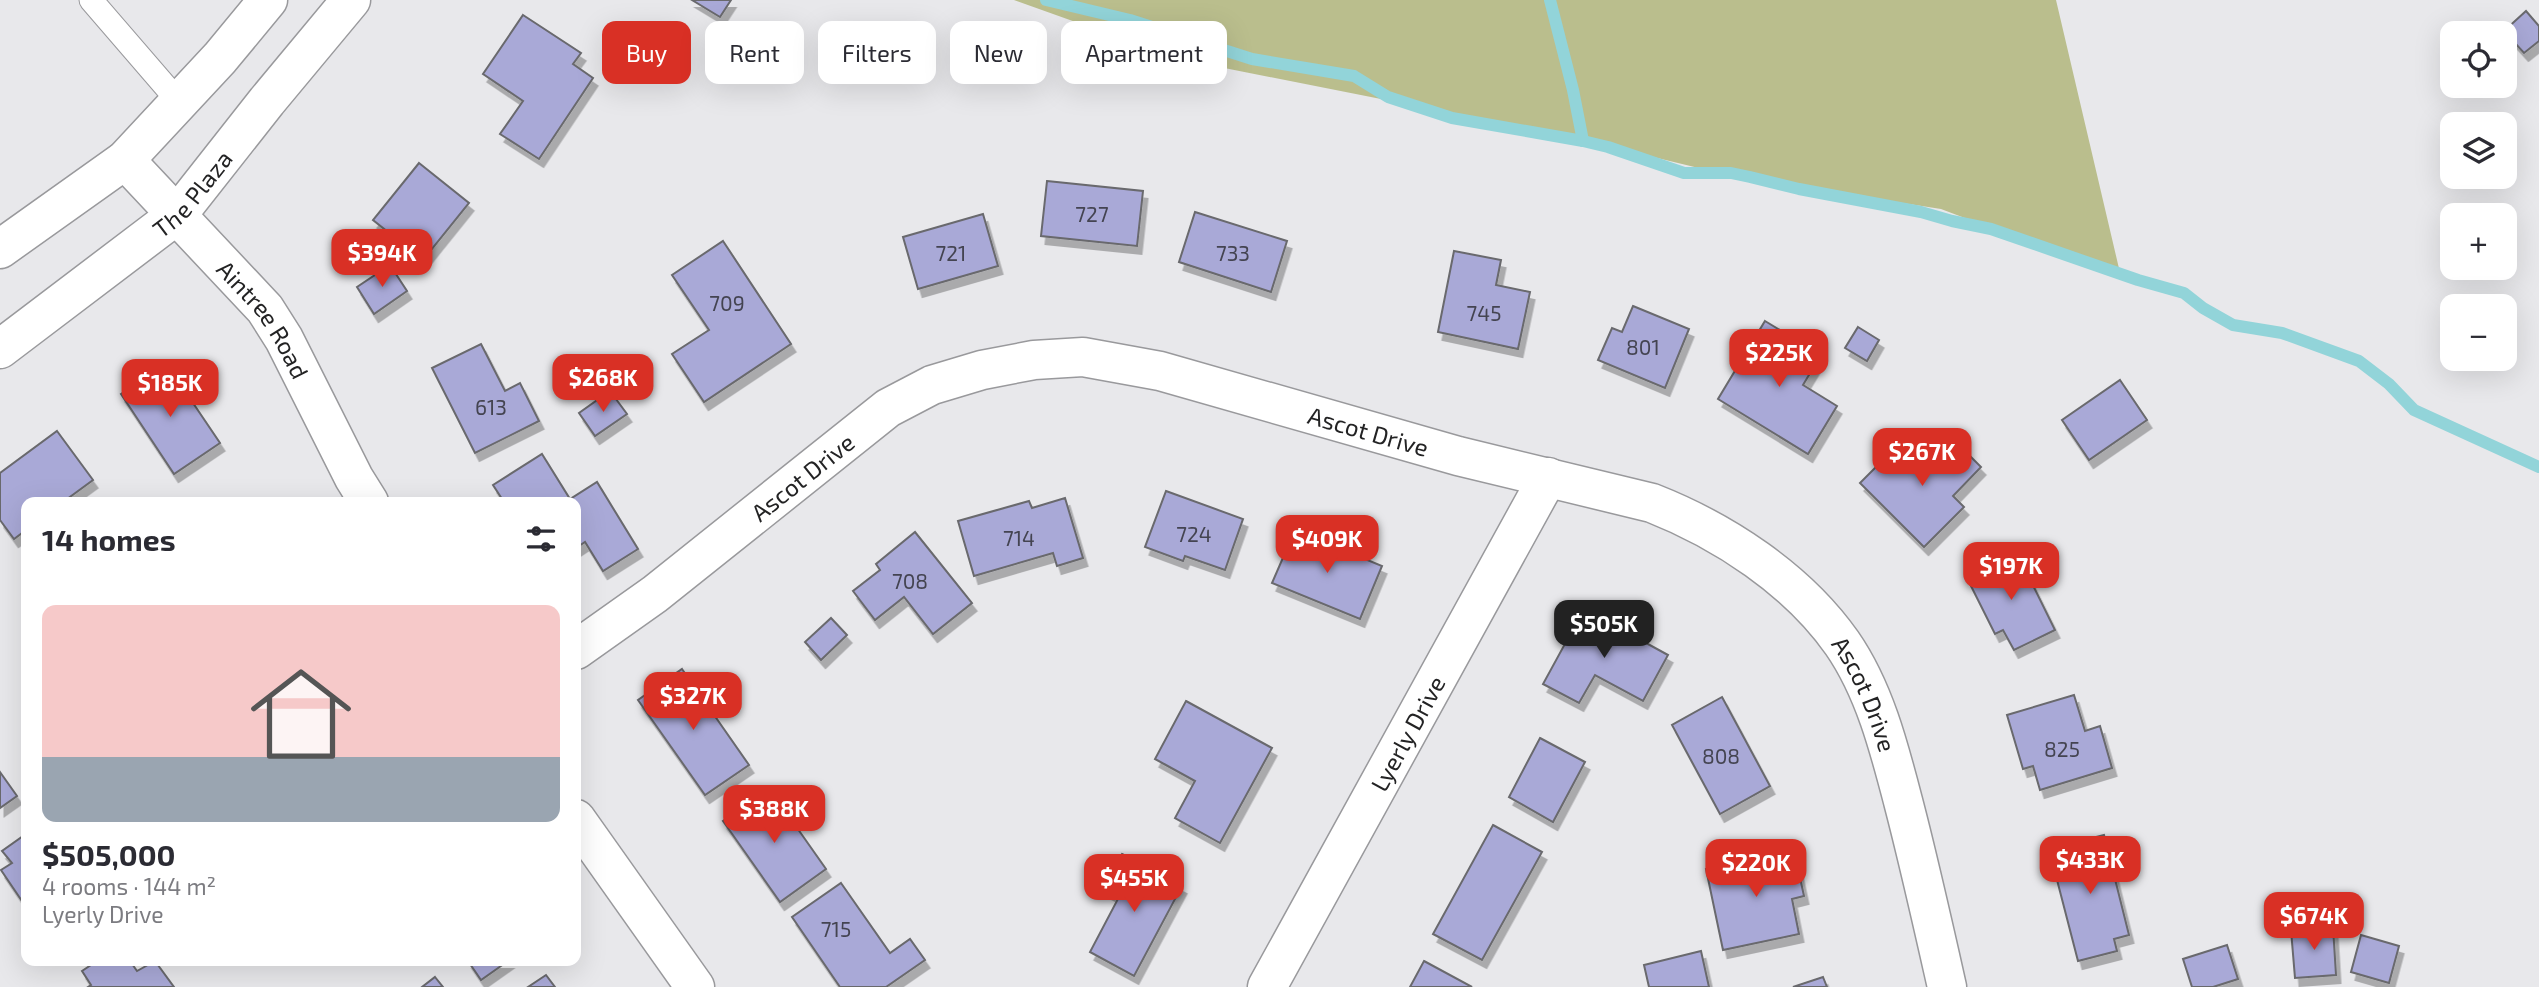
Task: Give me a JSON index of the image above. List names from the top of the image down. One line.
{"streets":{"street":["The Plaza","Aintree Road","Ascot Drive","Lyerly Drive"]},"crossings":[["The Plaza","Aintree Road"],["Ascot Drive","Lyerly Drive"]],"house_numbers":["727","721","733","709","745","801","613","724","714","708","825","808","715"],"page":{"map_buttons":["+","−"],"chip":["Buy","Rent","Filters","New","Apartment"],"price":["$394K","$225K","$268K","$185K","$267K","$409K","$197K","$505K","$327K","$388K","$433K","$220K","$455K","$674K"],"heading":"14 homes","list":[{"name":"$505,000","note":"4 rooms · 144 m² · Lyerly Drive"}]}}
